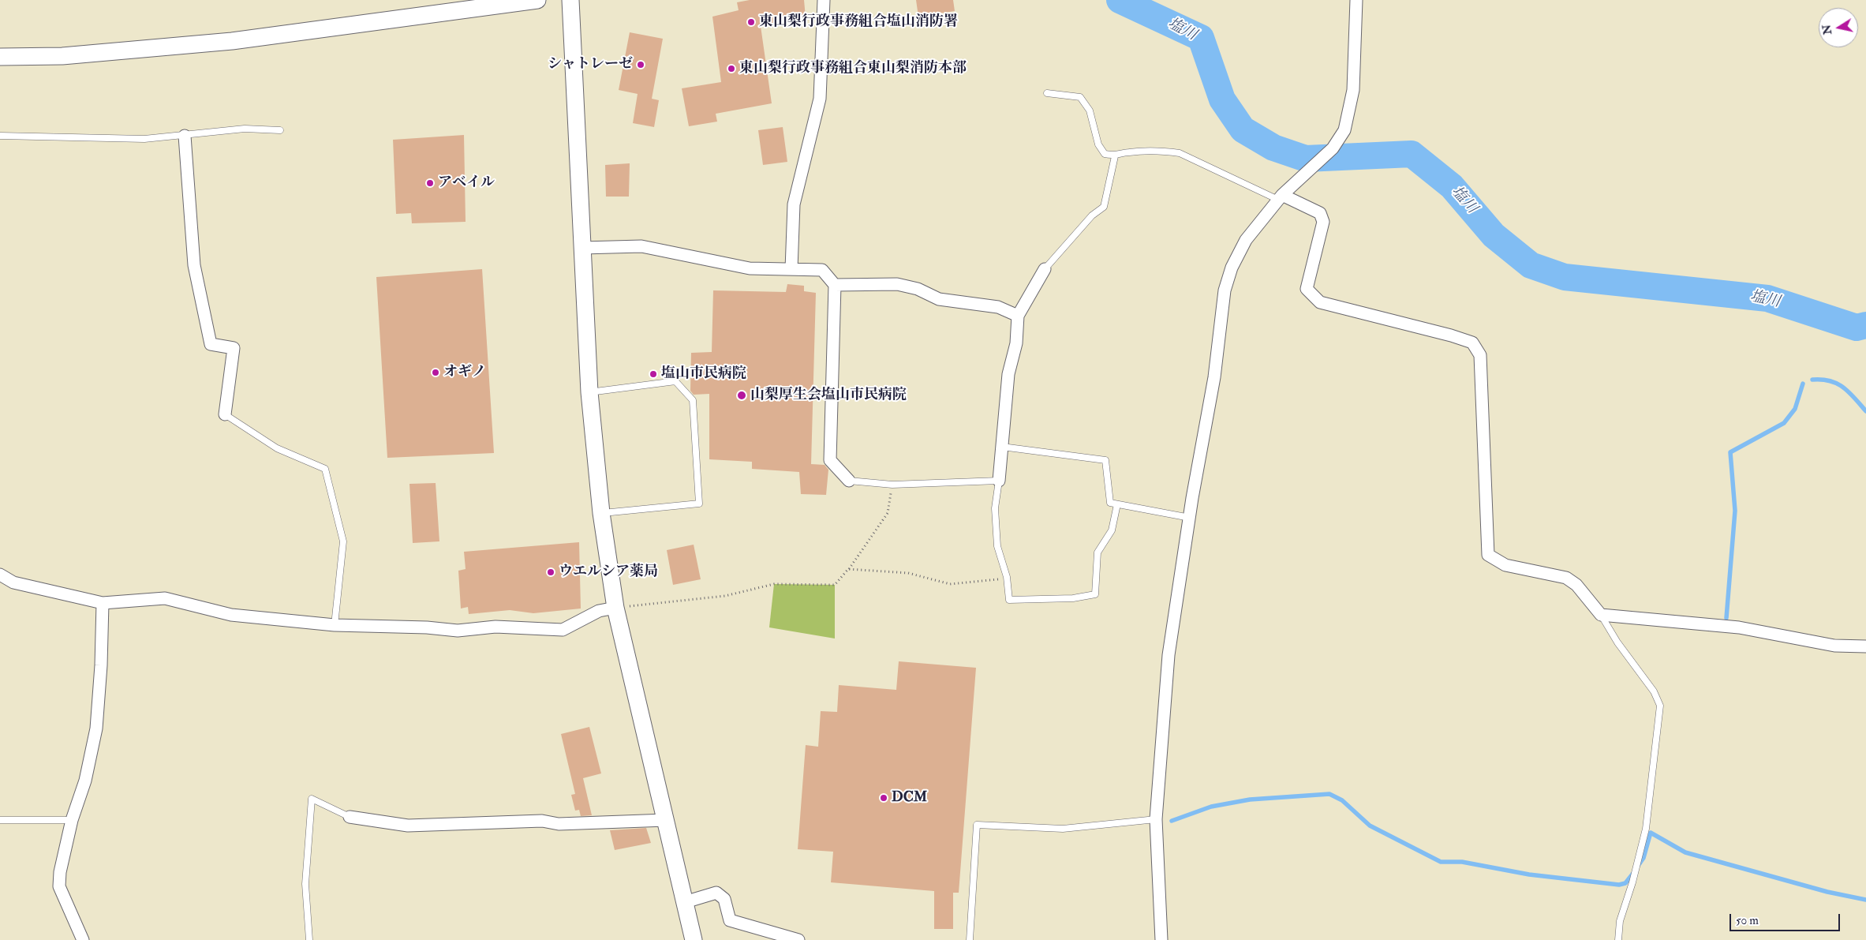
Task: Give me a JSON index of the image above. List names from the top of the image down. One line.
{"water":["塩川"],"places":["東山梨行政事務組合塩山消防署","シャトレーゼ","東山梨行政事務組合東山梨消防本部","アベイル","オギノ","塩山市民病院","山梨厚生会塩山市民病院","ウエルシア薬局","DCM"],"scale_bar":"50 m","north":"left"}
